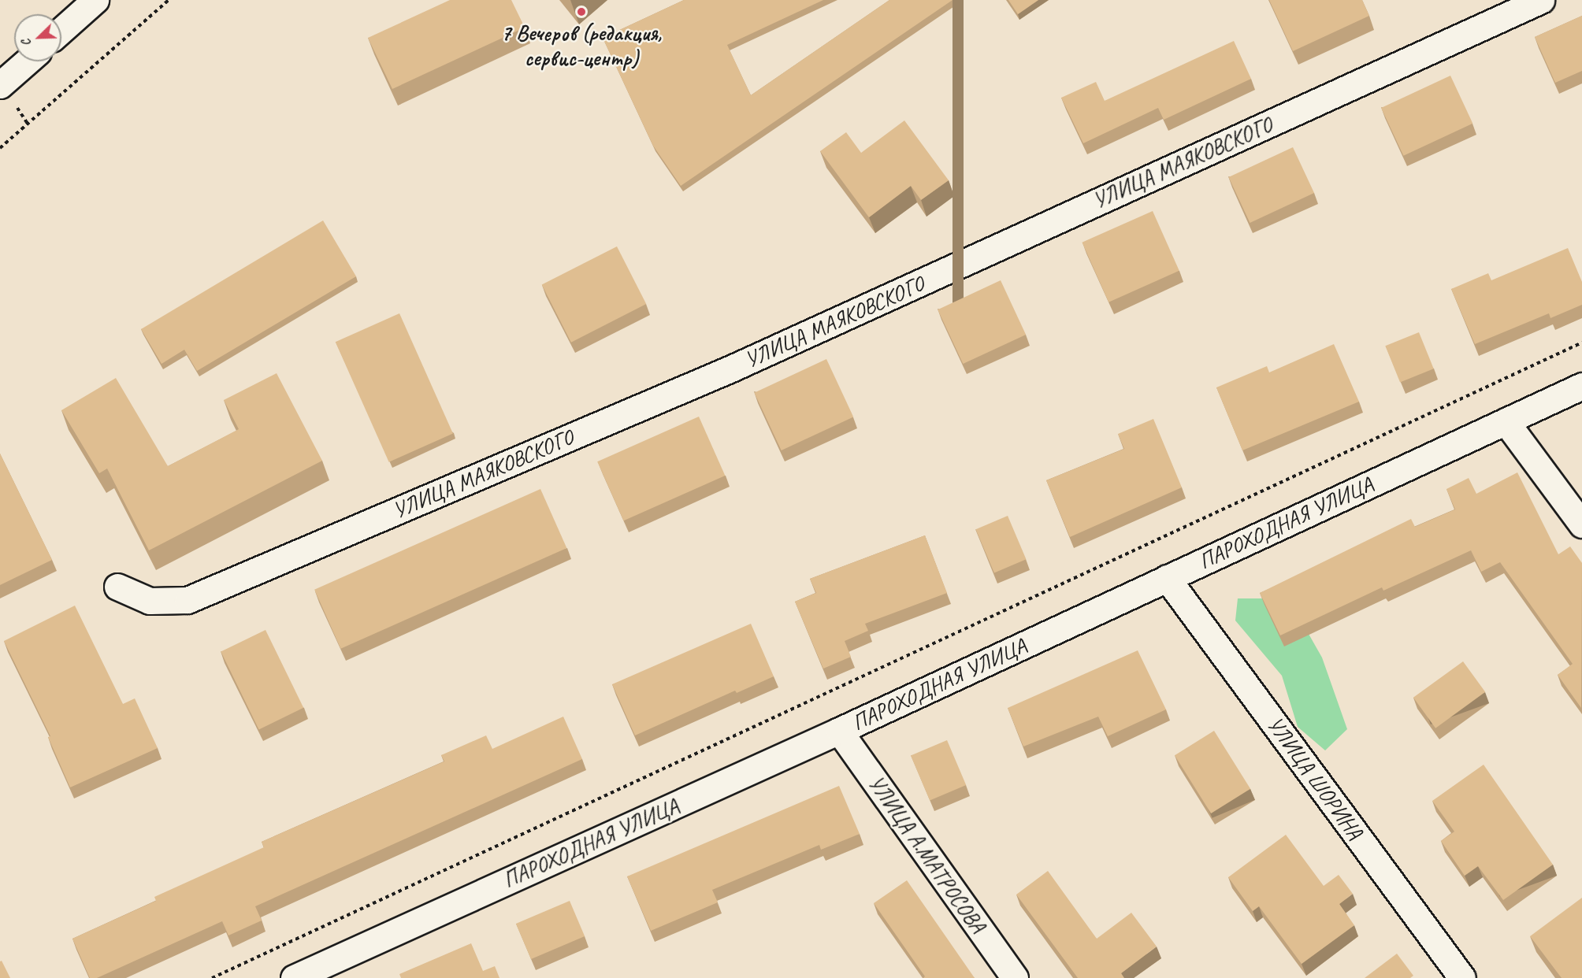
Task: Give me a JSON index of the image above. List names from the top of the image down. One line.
{"streets":{"street":["УЛИЦА МАЯКОВСКОГО","ПАРОХОДНАЯ УЛИЦА","УЛИЦА ШОРИНА","УЛИЦА А.МАТРОСОВА"]},"crossings":[["ПАРОХОДНАЯ УЛИЦА","УЛИЦА ШОРИНА"],["ПАРОХОДНАЯ УЛИЦА","УЛИЦА А.МАТРОСОВА"]],"places":["7 Вечеров (редакция, сервис-центр)"],"north":"bottom left"}
